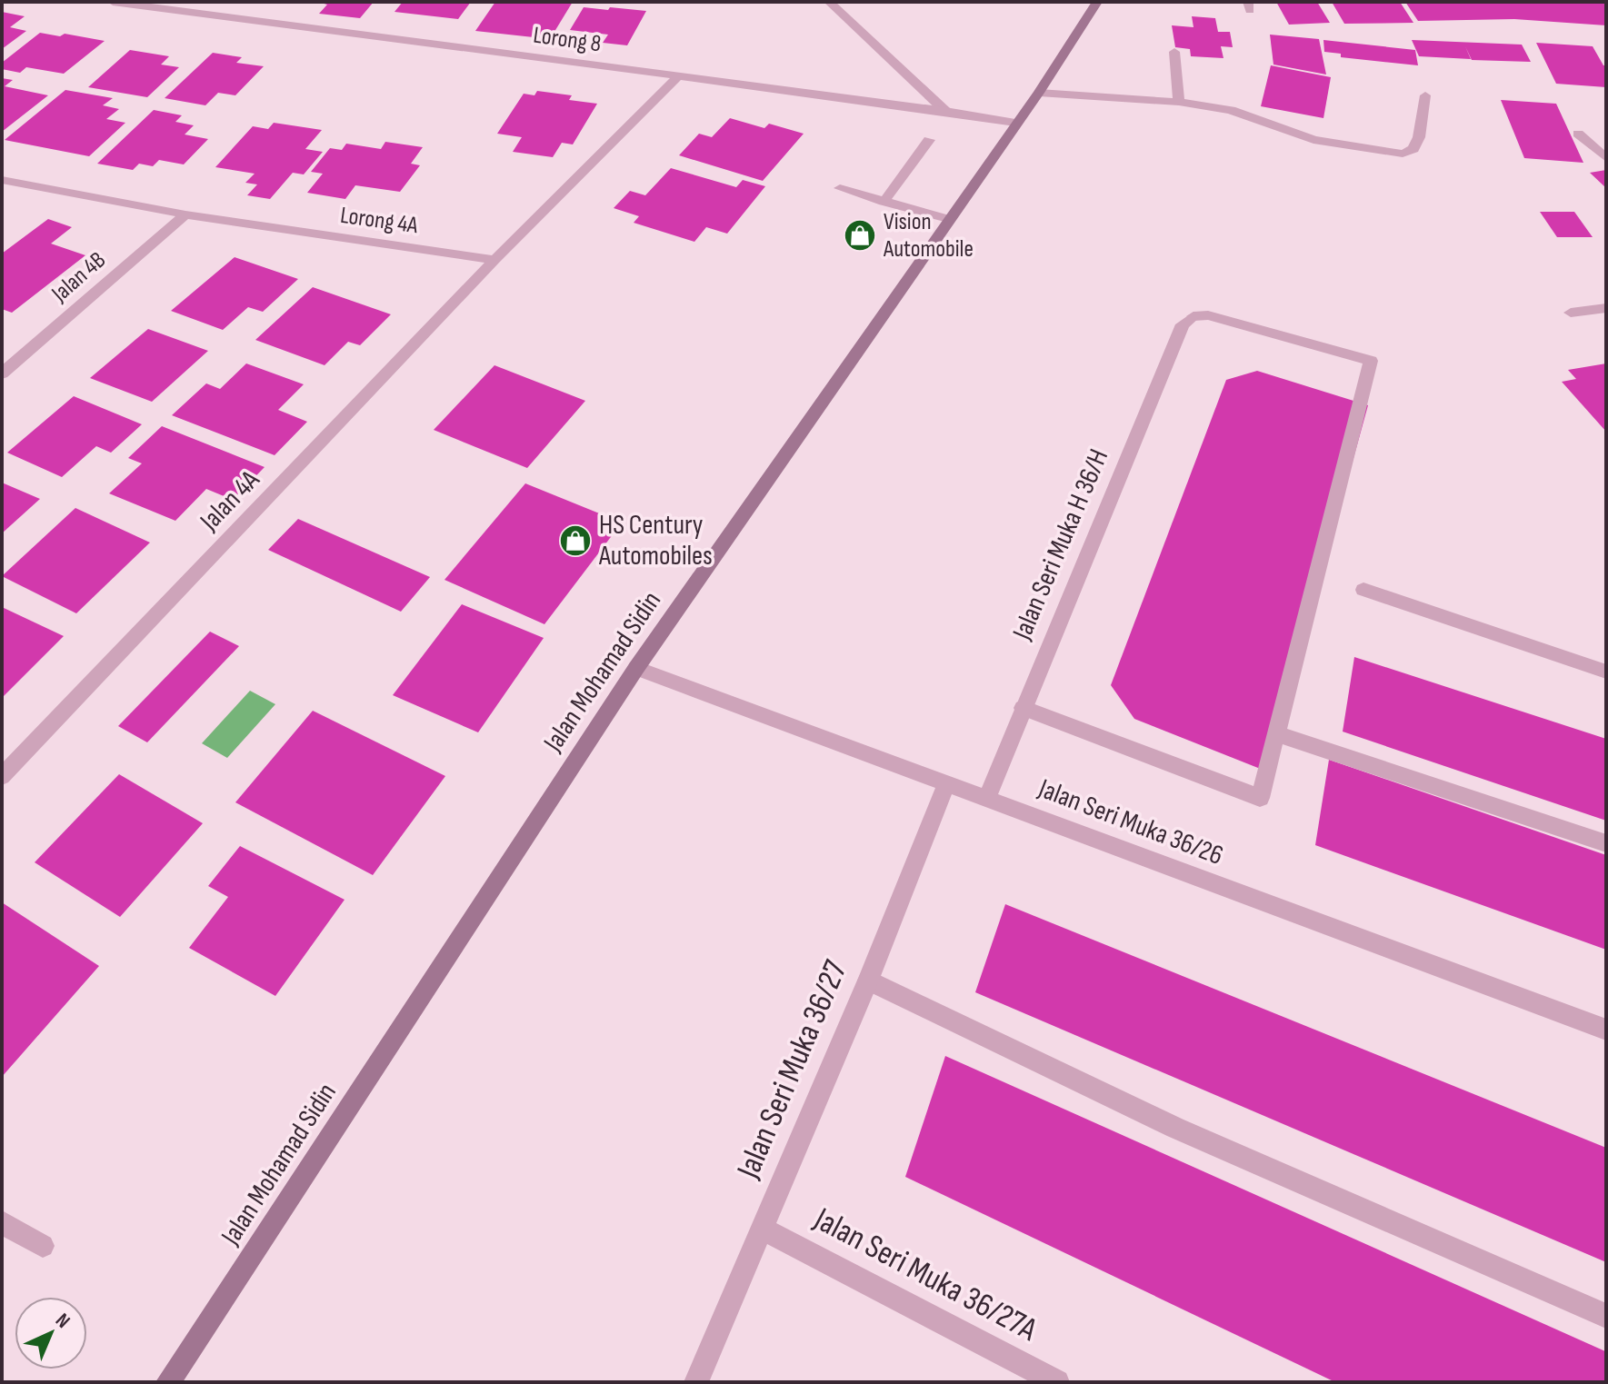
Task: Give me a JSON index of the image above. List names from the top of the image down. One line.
{"streets":{"main road":["Jalan Mohamad Sidin"],"street":["Lorong 8","Lorong 4A","Jalan 4B","Jalan 4A","Jalan Seri Muka H 36/H","Jalan Seri Muka 36/26","Jalan Seri Muka 36/27","Jalan Seri Muka 36/27A"]},"crossings":[["Lorong 8","Jalan Mohamad Sidin"],["Lorong 4A","Jalan 4B"],["Lorong 4A","Jalan 4A"],["Jalan Seri Muka H 36/H","Jalan Seri Muka 36/26"],["Jalan Mohamad Sidin","Jalan Seri Muka 36/26"],["Jalan Seri Muka 36/26","Jalan Seri Muka 36/27"],["Jalan Seri Muka 36/27","Jalan Seri Muka 36/27A"]],"places":{"shop":["Vision Automobile","HS Century Automobiles"]},"north":"top right"}
